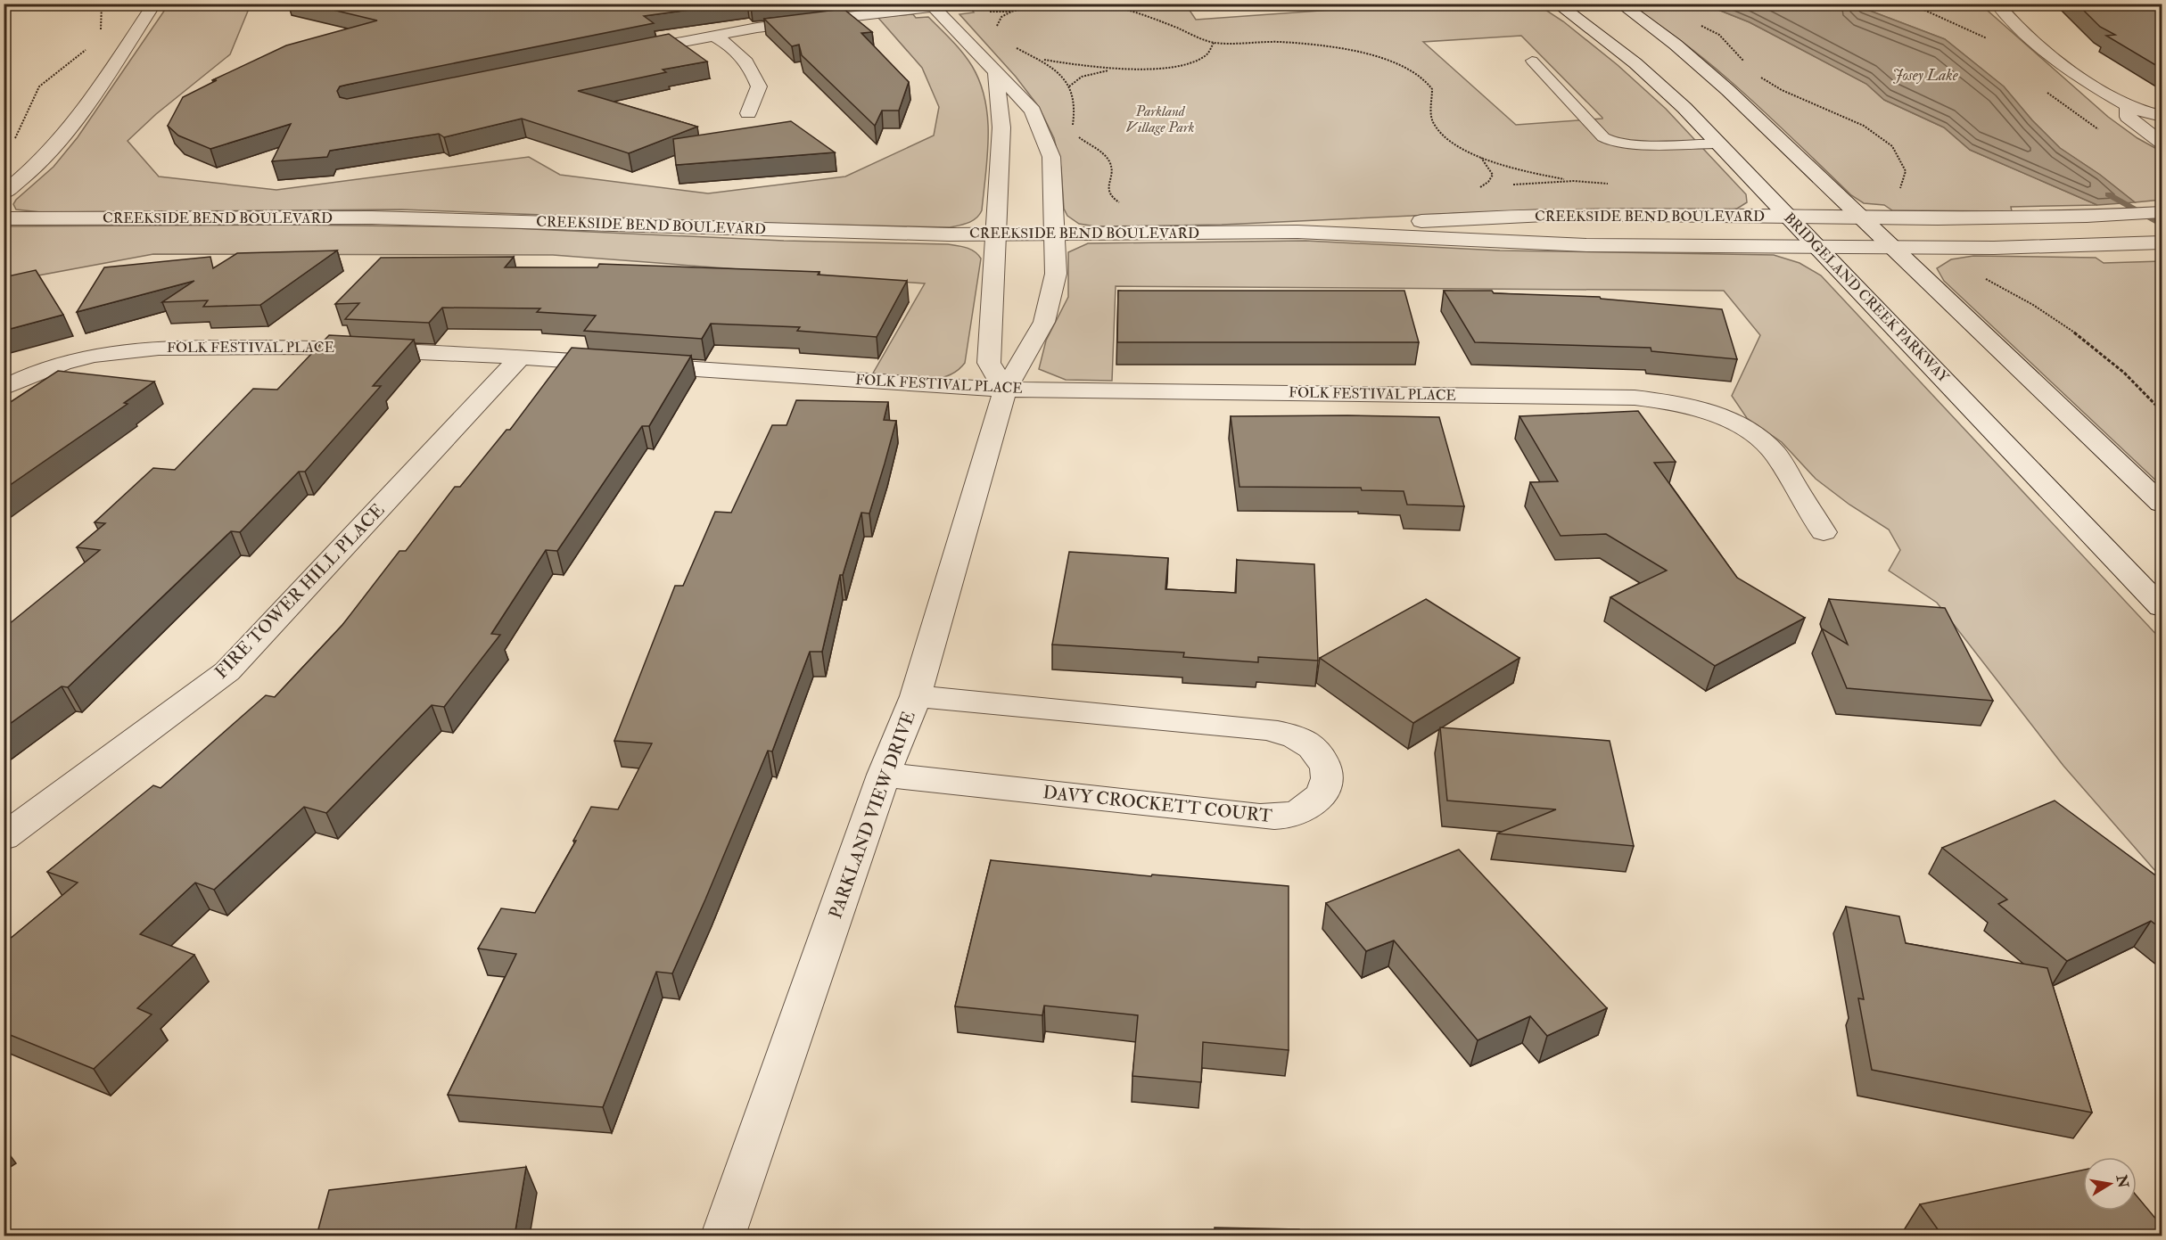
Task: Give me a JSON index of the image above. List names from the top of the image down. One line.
{"streets":{"street":["CREEKSIDE BEND BOULEVARD","BRIDGELAND CREEK PARKWAY","FOLK FESTIVAL PLACE","FIRE TOWER HILL PLACE","DAVY CROCKETT COURT","PARKLAND VIEW DRIVE"]},"crossings":[["CREEKSIDE BEND BOULEVARD","BRIDGELAND CREEK PARKWAY"],["CREEKSIDE BEND BOULEVARD","PARKLAND VIEW DRIVE"],["FOLK FESTIVAL PLACE","FIRE TOWER HILL PLACE"],["FOLK FESTIVAL PLACE","PARKLAND VIEW DRIVE"],["DAVY CROCKETT COURT","PARKLAND VIEW DRIVE"]],"water":["Josey Lake"],"parks":["Parkland Village Park"],"north":"right"}
